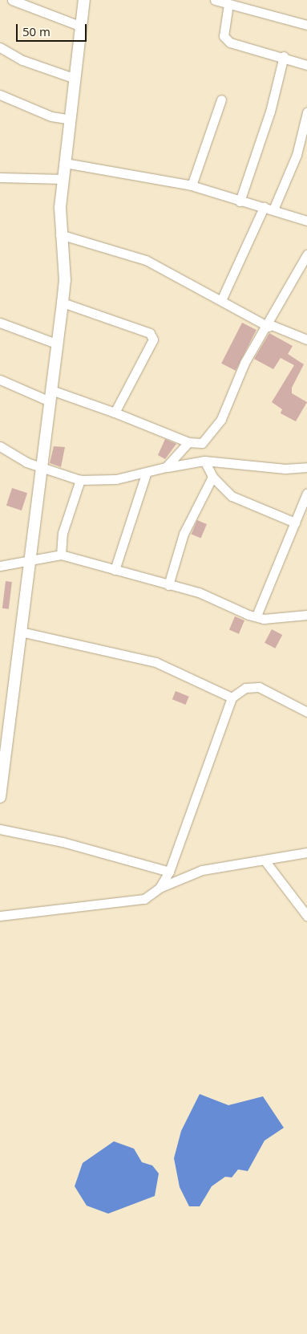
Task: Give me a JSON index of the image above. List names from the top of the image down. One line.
{"scale_bar":"50 m"}
